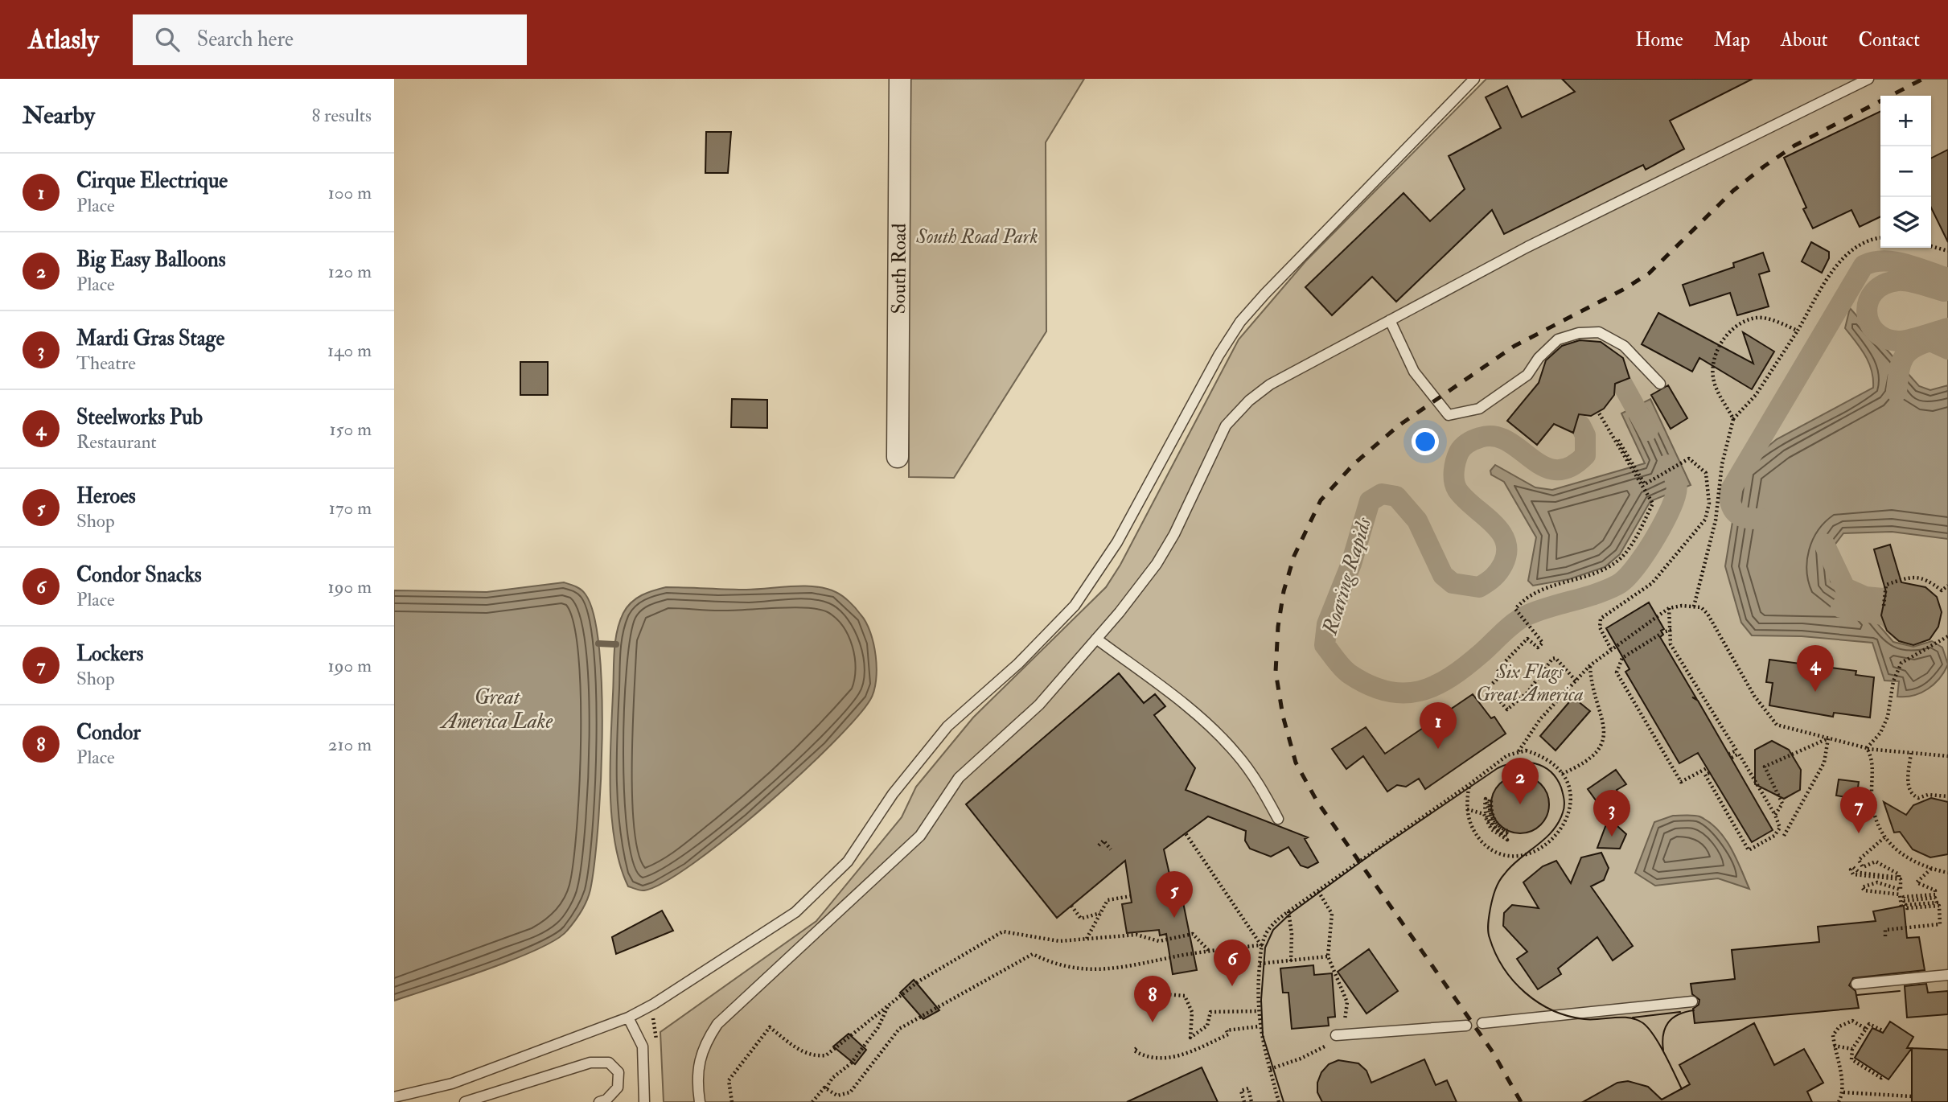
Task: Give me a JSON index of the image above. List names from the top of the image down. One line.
{"streets":{"street":["South Road"]},"water":["Roaring Rapids","Great America Lake"],"parks":["South Road Park","Six Flags Great America"],"page":{"header":"Atlasly","search":"Search here","nav":["Home","Map","About","Contact"],"heading":["Nearby","8 results"],"map_buttons":["+","−"],"list":[{"mark":"1","name":"Cirque Electrique","note":"Place","value":"100 m"},{"mark":"2","name":"Big Easy Balloons","note":"Place","value":"120 m"},{"mark":"3","name":"Mardi Gras Stage","note":"Theatre","value":"140 m"},{"mark":"4","name":"Steelworks Pub","note":"Restaurant","value":"150 m"},{"mark":"5","name":"Heroes","note":"Shop","value":"170 m"},{"mark":"6","name":"Condor Snacks","note":"Place","value":"190 m"},{"mark":"7","name":"Lockers","note":"Shop","value":"190 m"},{"mark":"8","name":"Condor","note":"Place","value":"210 m"}],"pins":["4","1","2","7","3","5","6","8"]}}
